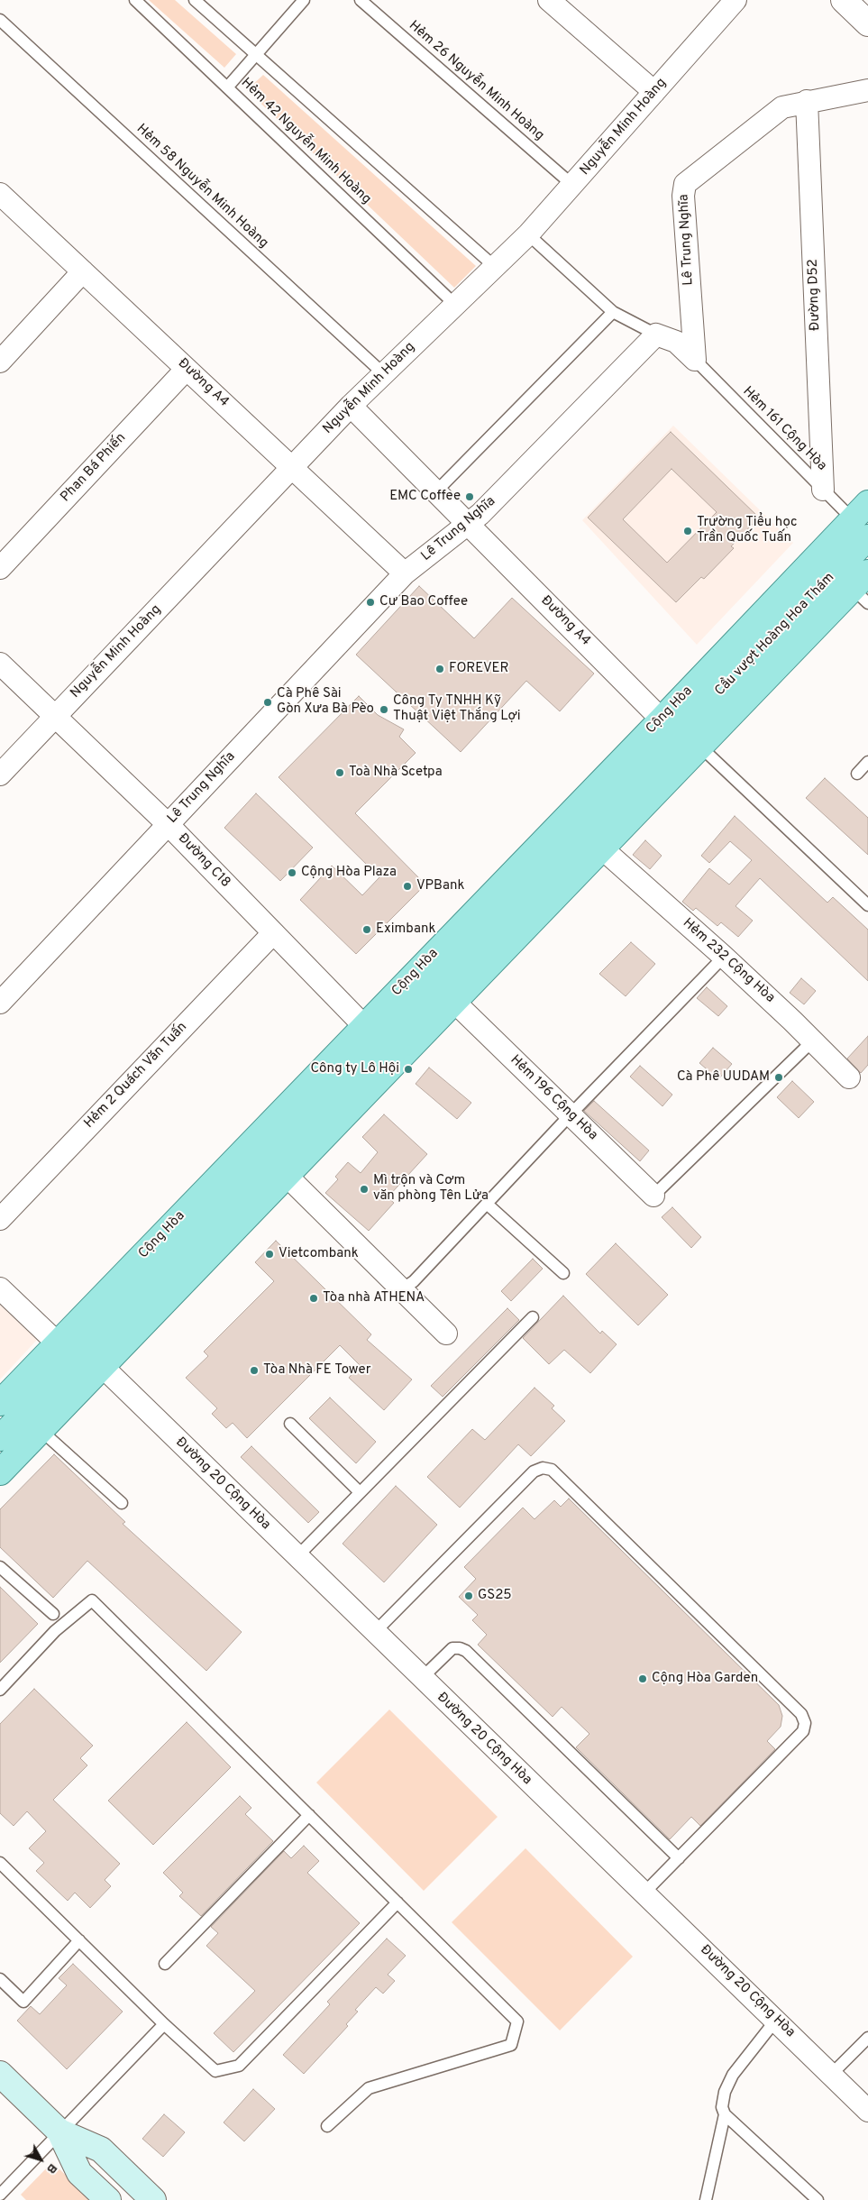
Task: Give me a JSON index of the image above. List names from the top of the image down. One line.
{"streets":{"main road":["Cầu vượt Hoàng Hoa Thám","Cộng Hòa"],"street":["Nguyễn Minh Hoàng","Lê Trung Nghĩa","Đường D52","Đường A4","Phan Bá Phiến","Đường C18","Hẻm 232 Cộng Hòa","Hẻm 2 Quách Văn Tuấn","Hẻm 196 Cộng Hòa","Đường 20 Cộng Hòa"],"lane":["Hẻm 26 Nguyễn Minh Hoàng","Hẻm 42 Nguyễn Minh Hoàng","Hẻm 58 Nguyễn Minh Hoàng","Hẻm 161 Cộng Hòa"]},"crossings":[["Hẻm 26 Nguyễn Minh Hoàng","Nguyễn Minh Hoàng"],["Nguyễn Minh Hoàng","Hẻm 42 Nguyễn Minh Hoàng"],["Nguyễn Minh Hoàng","Hẻm 58 Nguyễn Minh Hoàng"],["Nguyễn Minh Hoàng","Đường A4"],["Nguyễn Minh Hoàng","Đường C18"],["Lê Trung Nghĩa","Đường D52"],["Lê Trung Nghĩa","Đường A4"],["Lê Trung Nghĩa","Hẻm 161 Cộng Hòa"],["Lê Trung Nghĩa","Đường C18"],["Đường D52","Hẻm 161 Cộng Hòa"],["Đường A4","Phan Bá Phiến"],["Đường A4","Cộng Hòa"],["Hẻm 161 Cộng Hòa","Cộng Hòa"],["Cầu vượt Hoàng Hoa Thám","Cộng Hòa"],["Cộng Hòa","Đường C18"],["Đường C18","Hẻm 2 Quách Văn Tuấn"]],"places":["EMC Coffee","Trường Tiểu học Trần Quốc Tuấn","Cư Bao Coffee","FOREVER","Cà Phê Sài Gòn Xưa Bà Pèo","Công Ty TNHH Kỹ Thuật Việt Thắng Lợi","Toà Nhà Scetpa","Cộng Hòa Plaza","VPBank","Eximbank","Công ty Lô Hội","Cà Phê UUDAM","Mì trộn và Cơm văn phòng Tên Lửa","Vietcombank","Tòa nhà ATHENA","Tòa Nhà FE Tower","GS25","Cộng Hòa Garden"],"north":"bottom right"}
